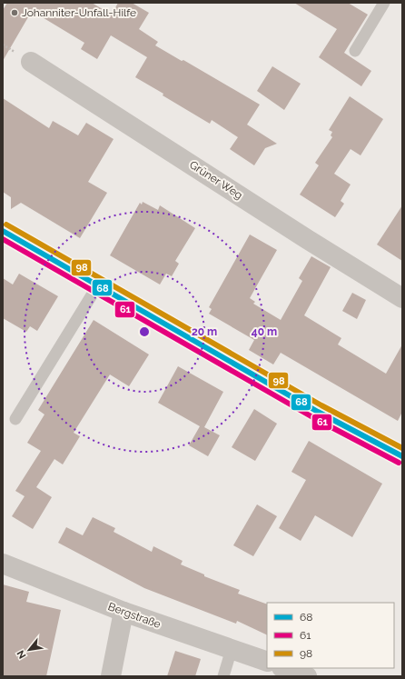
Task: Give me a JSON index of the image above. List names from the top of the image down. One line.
{"streets":{"street":["Grüner Weg","Bergstraße"]},"places":["Johanniter-Unfall-Hilfe"],"lines":["transit line 98","transit line 68","transit line 61"],"legend":["68","61","98"],"north":"bottom left","rings":["20 m","40 m"]}
